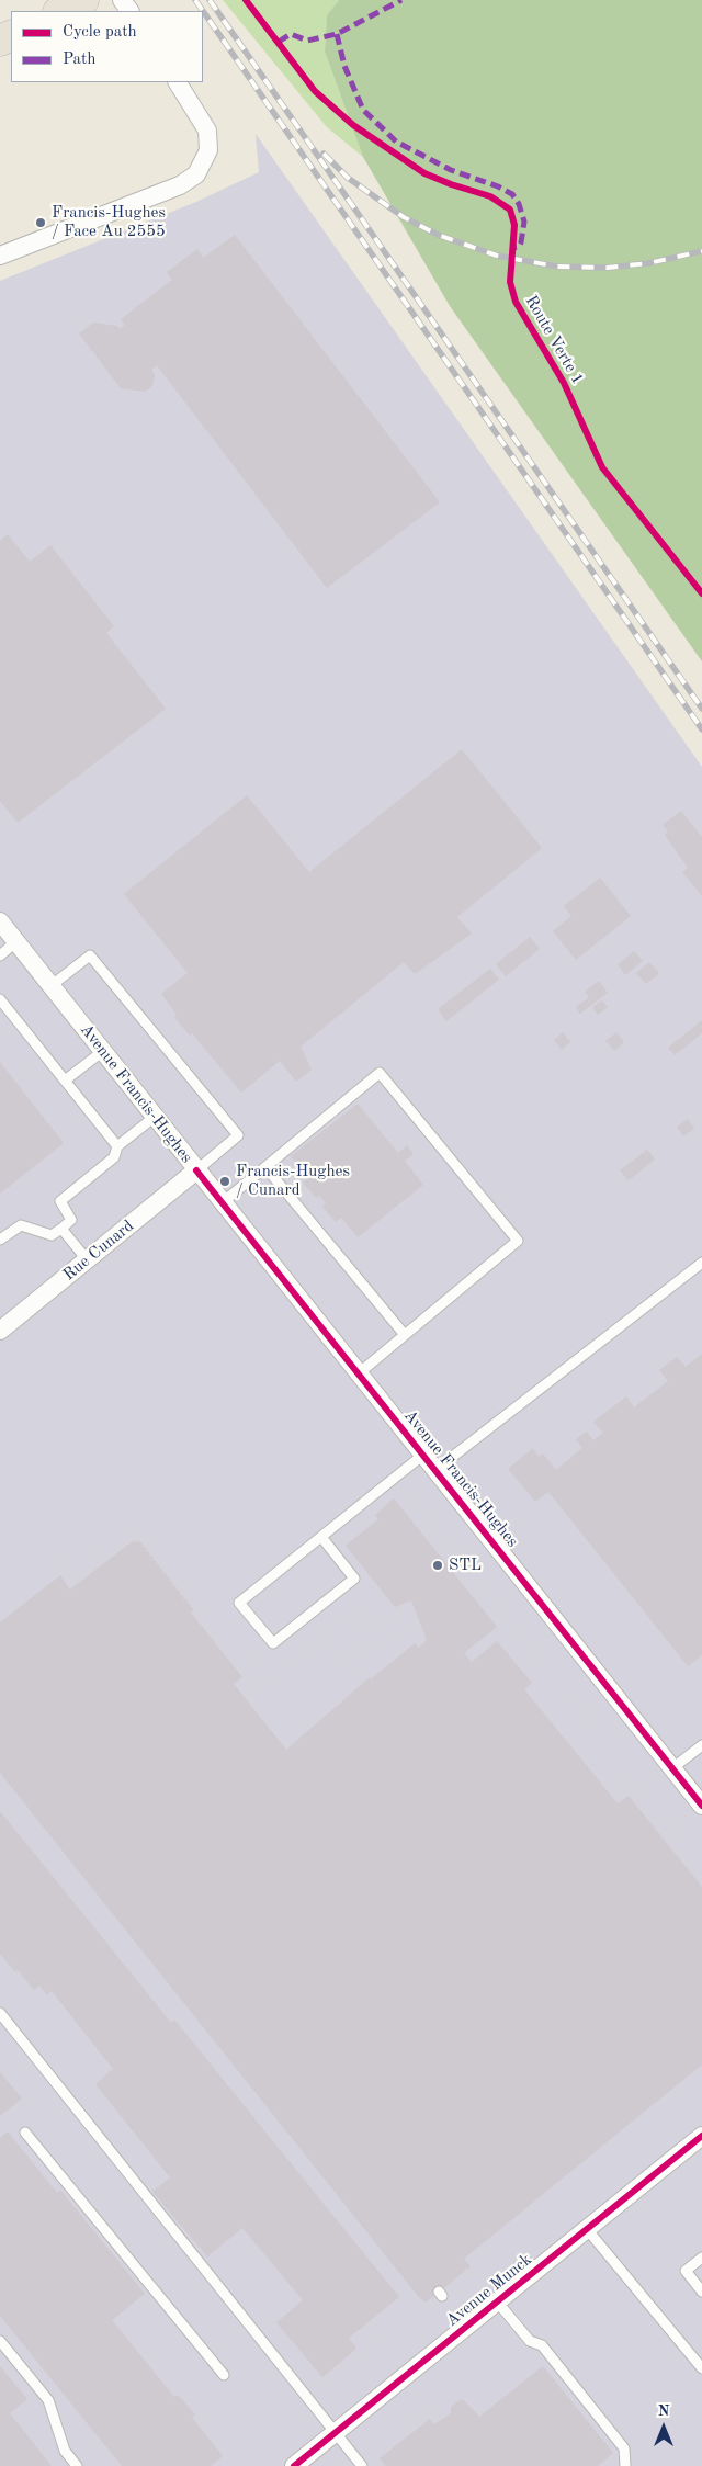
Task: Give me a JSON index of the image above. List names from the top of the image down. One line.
{"streets":{"street":["Avenue Francis-Hughes","Rue Cunard","Avenue Munck"],"cycle path":["Route Verte 1"]},"crossings":[["Avenue Francis-Hughes","Rue Cunard"]],"places":["Francis-Hughes / Face Au 2555","Francis-Hughes / Cunard","STL"],"legend":["Cycle path","Path"],"north":"top"}
